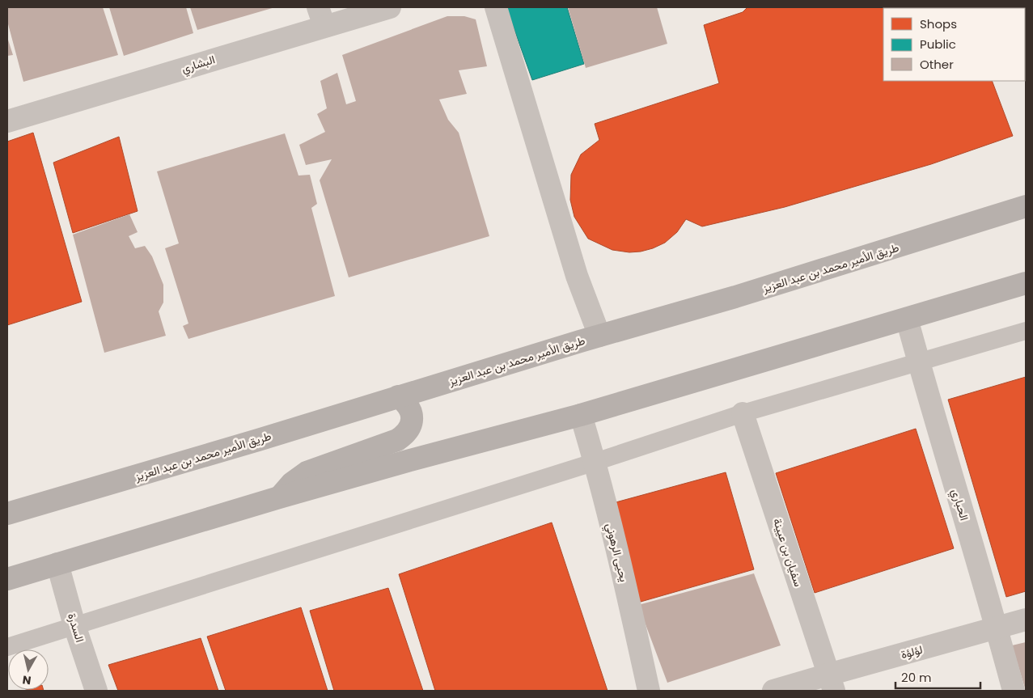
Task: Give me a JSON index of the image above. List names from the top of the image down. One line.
{"streets":{"main road":["طريق الأمير محمد بن عبد العزيز"],"street":["البشاري","الحباري","يحيى الرهوني","سفيان بن عيينة","السدرة","لؤلؤة"]},"crossings":[["الحباري","لؤلؤة"],["سفيان بن عيينة","لؤلؤة"]],"legend":["Shops","Public","Other"],"scale_bar":"20 m","north":"bottom"}
